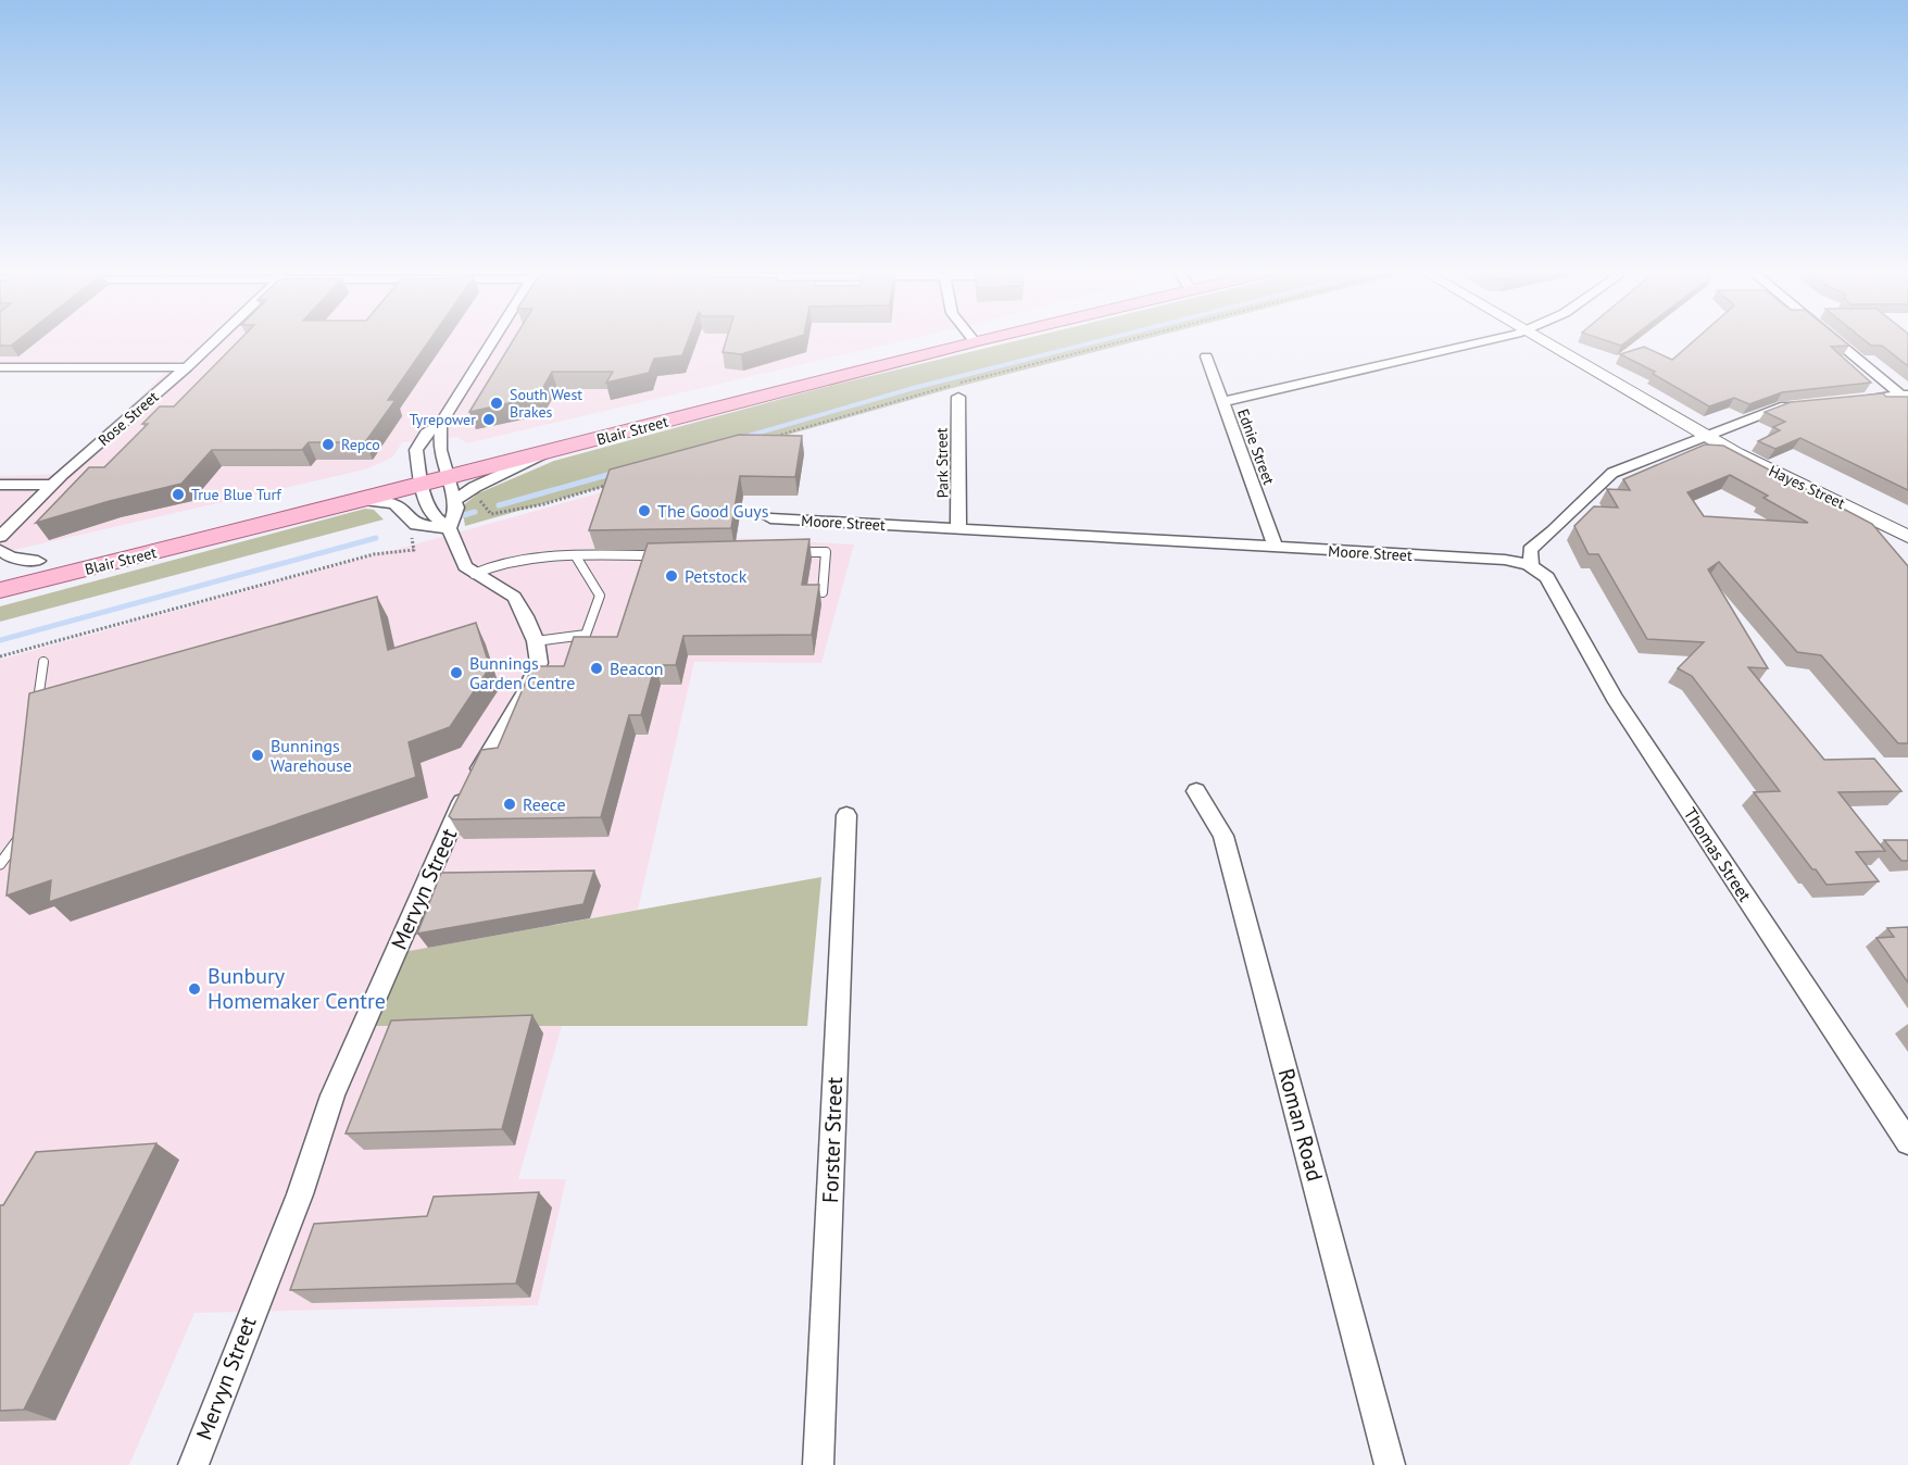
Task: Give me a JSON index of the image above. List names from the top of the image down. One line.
{"streets":{"main road":["Blair Street"],"street":["Rose Street","Ednie Street","Park Street","Hayes Street","Moore Street","Thomas Street","Mervyn Street","Roman Road","Forster Street"]},"crossings":[["Blair Street","Mervyn Street"],["Ednie Street","Moore Street"],["Park Street","Moore Street"],["Moore Street","Thomas Street"]],"places":["South West Brakes","Tyrepower","Repco","True Blue Turf","The Good Guys","Petstock","Beacon","Bunnings Garden Centre","Bunnings Warehouse","Reece","Bunbury Homemaker Centre"]}
